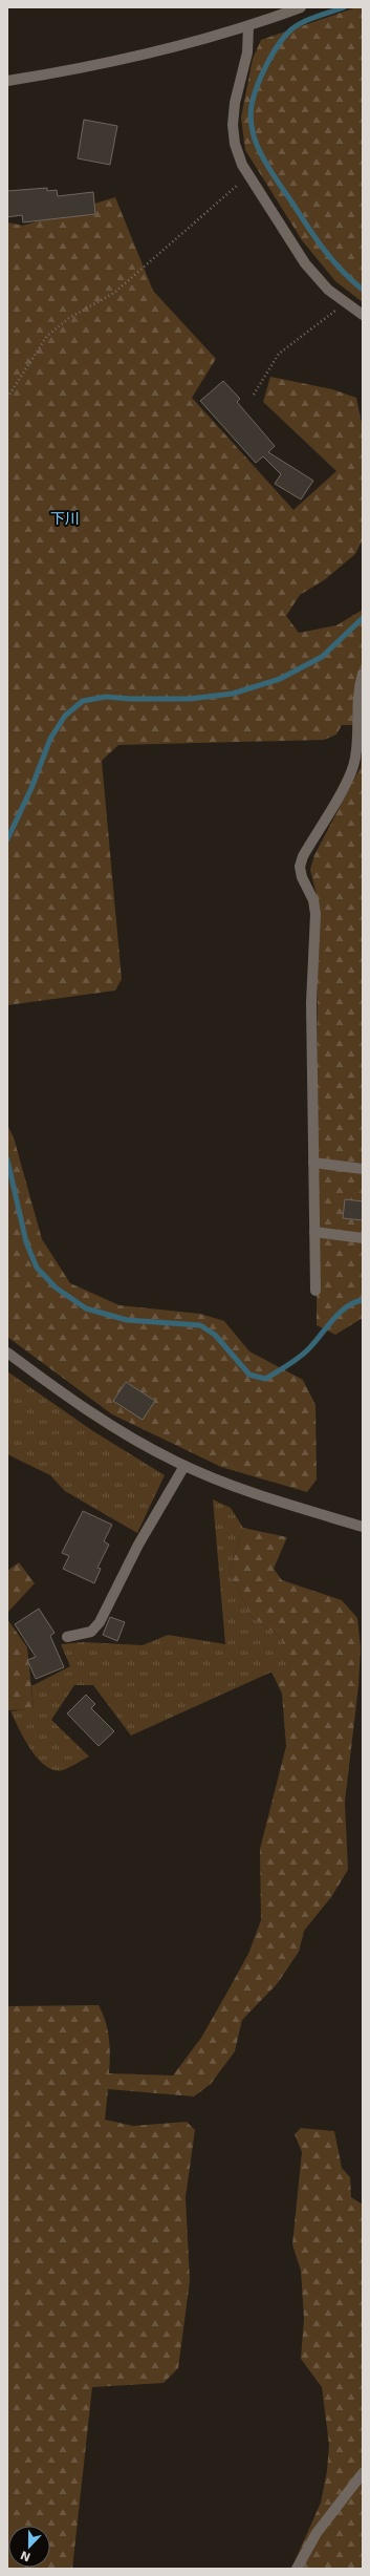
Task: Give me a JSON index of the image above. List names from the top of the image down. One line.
{"districts":["下川"],"north":"bottom"}
